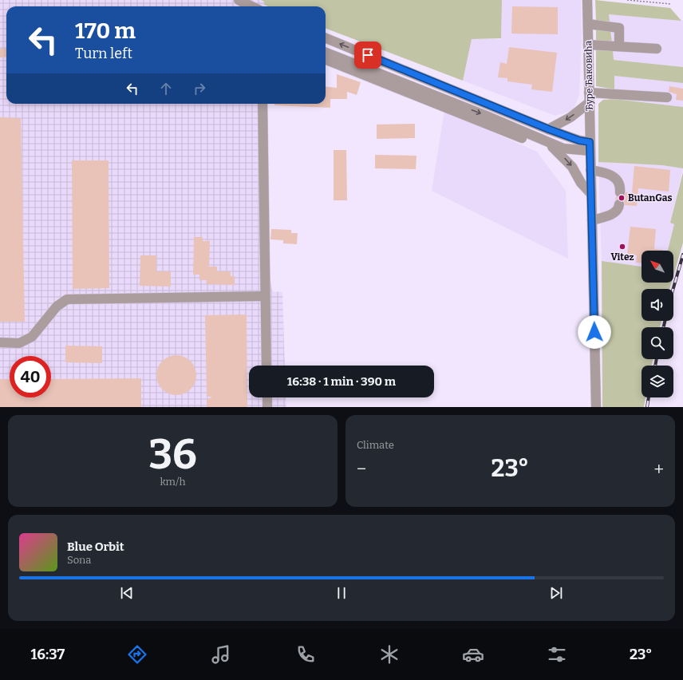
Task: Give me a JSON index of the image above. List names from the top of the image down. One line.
{"streets":{"street":["Ђуре Ђаковића"]},"places":["ButanGas","Vitez"],"north":"top left","page":{"turn":["170 m","Turn left"],"limit":"40","trip":"16:38 · 1 min · 390 m","tile":[["36","km/h"],"Climate"],"heat":["−","23°","+"],"song":["Blue Orbit","Sona"],"tabs":["16:37","23°"]}}
